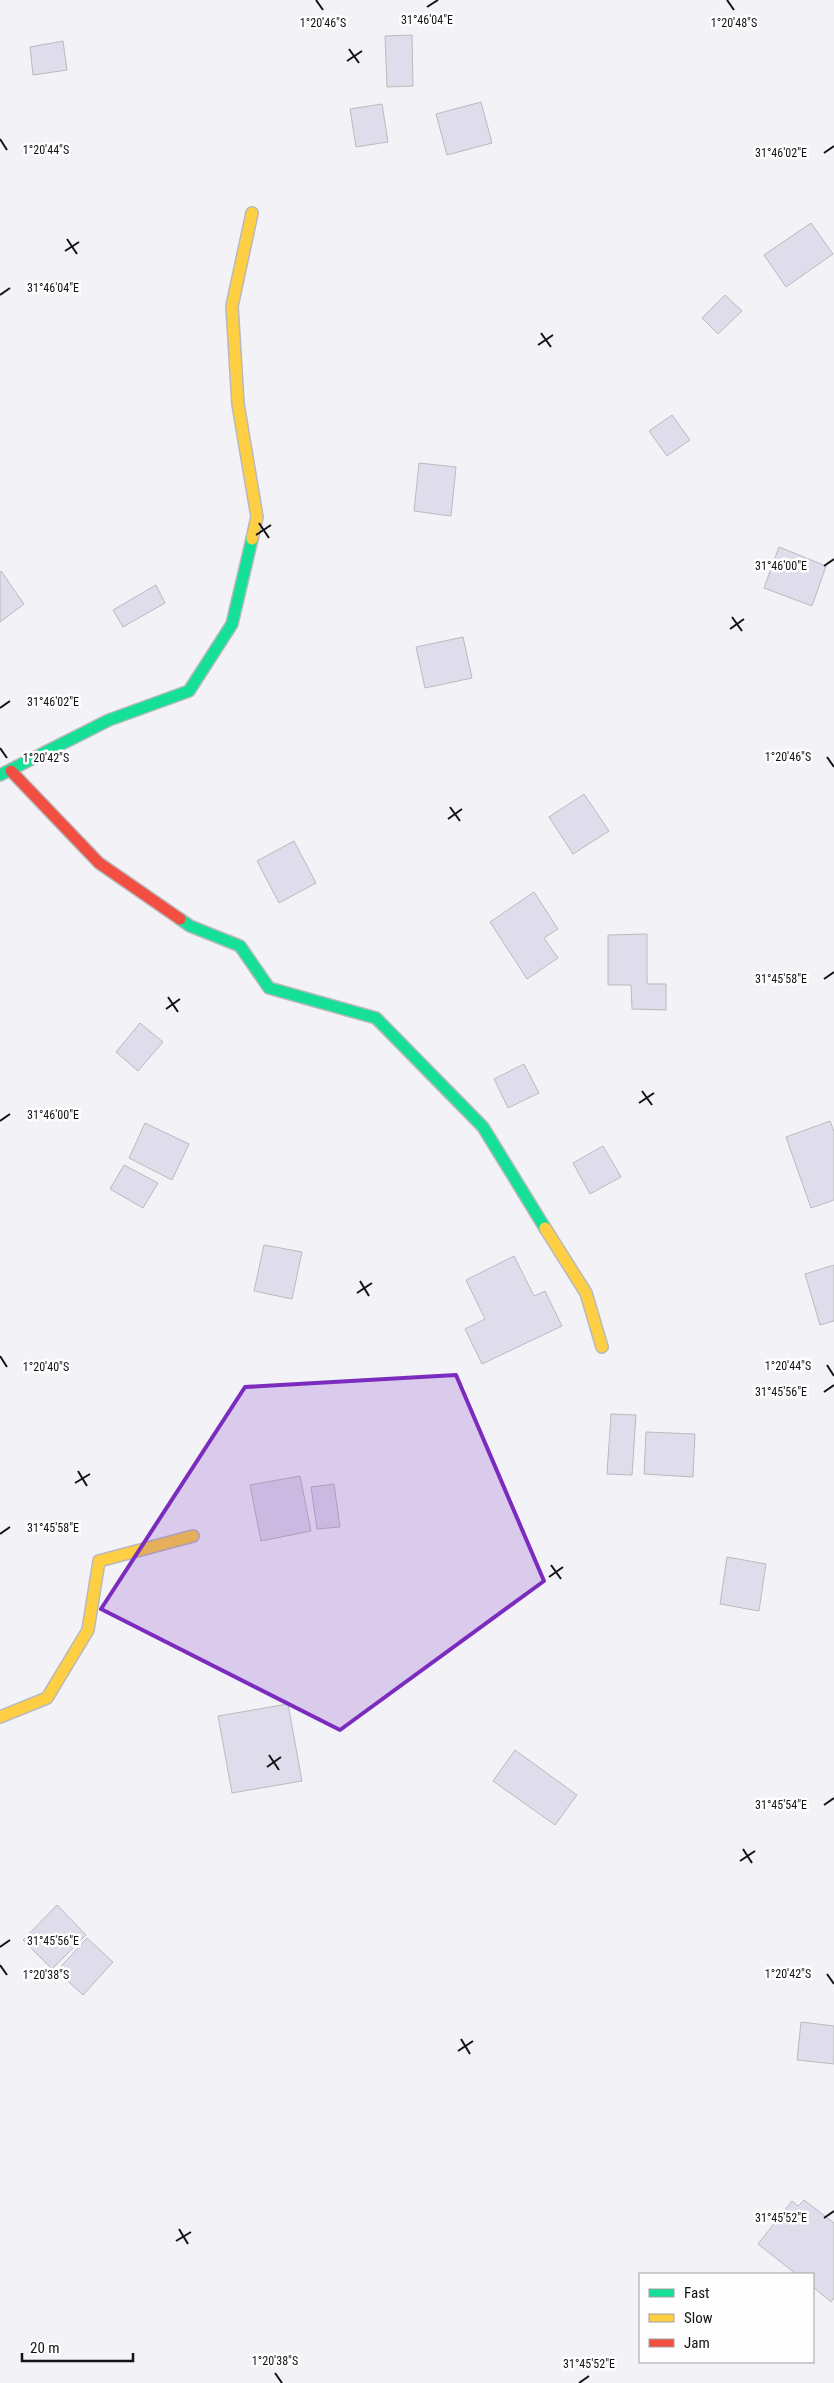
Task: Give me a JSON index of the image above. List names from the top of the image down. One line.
{"legend":["Fast","Slow","Jam"],"scale_bar":"20 m","coordinates":["31°46'04\"E","1°20'46\"S","1°20'48\"S","1°20'44\"S","31°46'02\"E","31°46'00\"E","1°20'42\"S","31°45'58\"E","1°20'40\"S","31°45'56\"E","31°45'54\"E","1°20'38\"S","31°45'52\"E"]}
